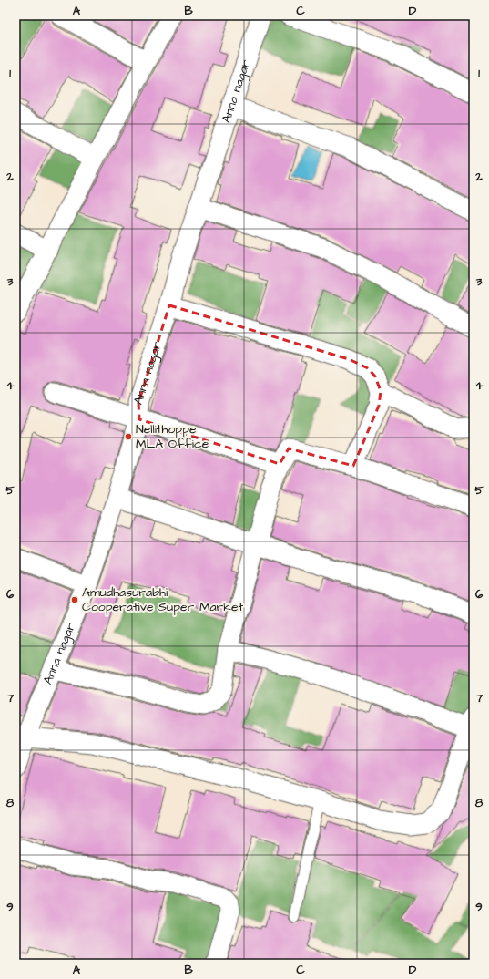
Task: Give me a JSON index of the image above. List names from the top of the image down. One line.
{"streets":{"street":["Anna nagar"]},"places":["Nellithoppe MLA Office","Amudhasurabhi Cooperative Super Market"],"grid":{"columns":["A","B","C","D"],"rows":["1","2","3","4","5","6","7","8","9"]}}
